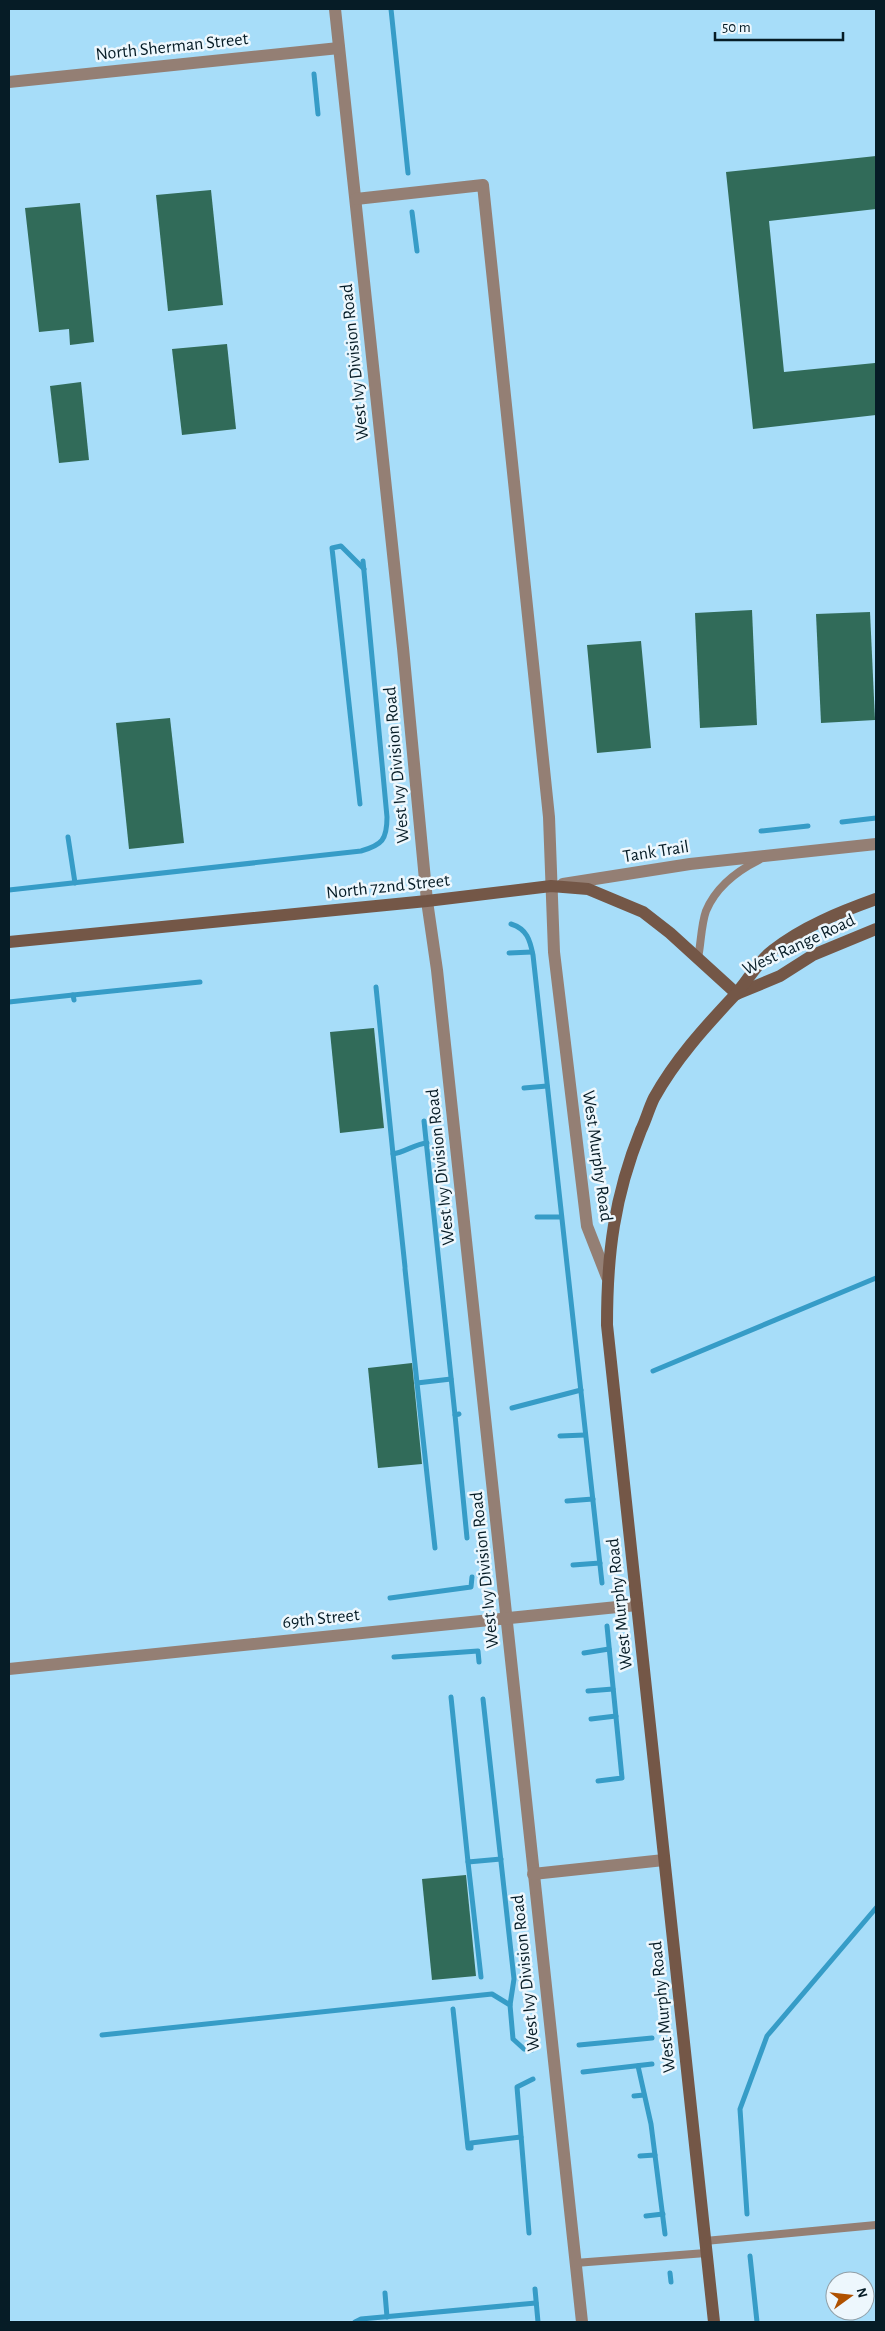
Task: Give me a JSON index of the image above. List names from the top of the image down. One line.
{"streets":{"street":["North Sherman Street","West Ivy Division Road","Tank Trail","North 72nd Street","West Range Road","West Murphy Road","69th Street"]},"crossings":[["North Sherman Street","West Ivy Division Road"],["West Ivy Division Road","North 72nd Street"],["West Ivy Division Road","West Murphy Road"],["West Ivy Division Road","69th Street"],["Tank Trail","North 72nd Street"],["Tank Trail","West Murphy Road"],["North 72nd Street","West Range Road"],["North 72nd Street","West Murphy Road"],["West Range Road","West Murphy Road"],["West Murphy Road","69th Street"]],"scale_bar":"50 m","north":"right"}
